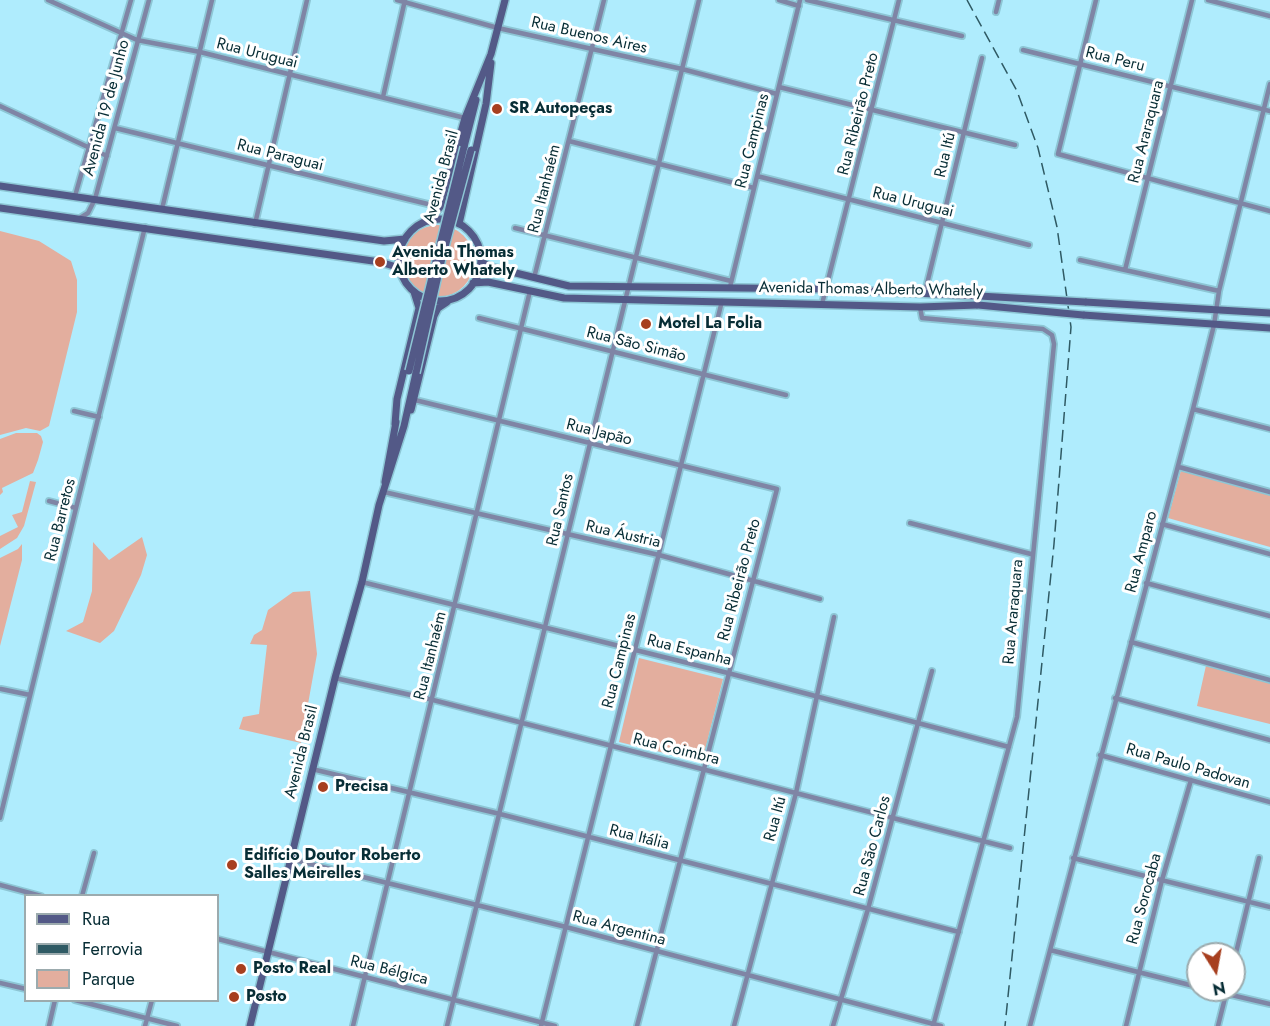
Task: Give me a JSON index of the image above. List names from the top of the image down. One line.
{"streets":{"main road":["Avenida Brasil","Avenida Thomas Alberto Whately"],"street":["Rua Buenos Aires","Rua Uruguai","Rua Peru","Avenida 19 de Junho","Rua Ribeirão Preto","Rua Araraquara","Rua Campinas","Rua Itú","Rua Paraguai","Rua Itanhaém","Rua São Simão","Rua Japão","Rua Santos","Rua Barretos","Rua Áustria","Rua Amparo","Rua Espanha","Rua Coimbra","Rua Paulo Padovan","Rua Itália","Rua São Carlos","Rua Sorocaba","Rua Argentina","Rua Bélgica"]},"crossings":[["Rua Buenos Aires","Rua Campinas"],["Rua Buenos Aires","Avenida Brasil"],["Rua Buenos Aires","Rua Itanhaém"],["Rua Buenos Aires","Rua Santos"],["Rua Uruguai","Avenida 19 de Junho"],["Rua Uruguai","Rua Ribeirão Preto"],["Rua Uruguai","Rua Campinas"],["Rua Uruguai","Rua Itú"],["Rua Uruguai","Avenida Brasil"],["Rua Peru","Rua Araraquara"],["Rua Peru","Rua Amparo"],["Avenida 19 de Junho","Rua Paraguai"],["Rua Ribeirão Preto","Avenida Thomas Alberto Whately"],["Rua Ribeirão Preto","Rua Japão"],["Rua Ribeirão Preto","Rua Áustria"],["Rua Ribeirão Preto","Rua Espanha"],["Rua Ribeirão Preto","Rua Coimbra"],["Rua Ribeirão Preto","Rua Itália"],["Rua Ribeirão Preto","Rua Argentina"],["Rua Araraquara","Avenida Thomas Alberto Whately"],["Rua Araraquara","Rua Espanha"],["Rua Araraquara","Rua Coimbra"],["Rua Araraquara","Rua Itália"],["Rua Araraquara","Rua Argentina"],["Rua Campinas","Avenida Thomas Alberto Whately"],["Rua Campinas","Rua São Simão"],["Rua Campinas","Rua Japão"],["Rua Campinas","Rua Áustria"],["Rua Campinas","Rua Espanha"],["Rua Campinas","Rua Coimbra"],["Rua Campinas","Rua Itália"],["Rua Campinas","Rua Argentina"],["Rua Campinas","Rua Bélgica"],["Rua Itú","Avenida Thomas Alberto Whately"],["Rua Itú","Rua Espanha"],["Rua Itú","Rua Coimbra"],["Rua Itú","Rua Itália"],["Rua Itú","Rua Argentina"],["Rua Paraguai","Avenida Brasil"],["Avenida Brasil","Avenida Thomas Alberto Whately"],["Avenida Brasil","Rua Japão"],["Avenida Brasil","Rua Áustria"],["Avenida Brasil","Rua Espanha"],["Avenida Brasil","Rua Coimbra"],["Avenida Brasil","Rua Itália"],["Avenida Brasil","Rua Argentina"],["Avenida Brasil","Rua Bélgica"],["Rua Itanhaém","Avenida Thomas Alberto Whately"],["Rua Itanhaém","Rua São Simão"],["Rua Itanhaém","Rua Japão"],["Rua Itanhaém","Rua Áustria"],["Rua Itanhaém","Rua Espanha"],["Rua Itanhaém","Rua Coimbra"],["Rua Itanhaém","Rua Itália"],["Rua Itanhaém","Rua Argentina"],["Rua Itanhaém","Rua Bélgica"],["Avenida Thomas Alberto Whately","Rua Santos"],["Avenida Thomas Alberto Whately","Rua Amparo"],["Rua São Simão","Rua Santos"],["Rua Japão","Rua Santos"],["Rua Santos","Rua Áustria"],["Rua Santos","Rua Espanha"],["Rua Santos","Rua Coimbra"],["Rua Santos","Rua Itália"],["Rua Santos","Rua Argentina"],["Rua Santos","Rua Bélgica"],["Rua Amparo","Rua Paulo Padovan"],["Rua Espanha","Rua São Carlos"],["Rua Coimbra","Rua São Carlos"],["Rua Paulo Padovan","Rua Sorocaba"],["Rua Itália","Rua São Carlos"],["Rua São Carlos","Rua Argentina"]],"places":["SR Autopeças","Avenida Thomas Alberto Whately","Motel La Folia","Precisa","Edifício Doutor Roberto Salles Meirelles","Posto Real","Posto"],"legend":["Rua","Ferrovia","Parque"],"north":"bottom"}
